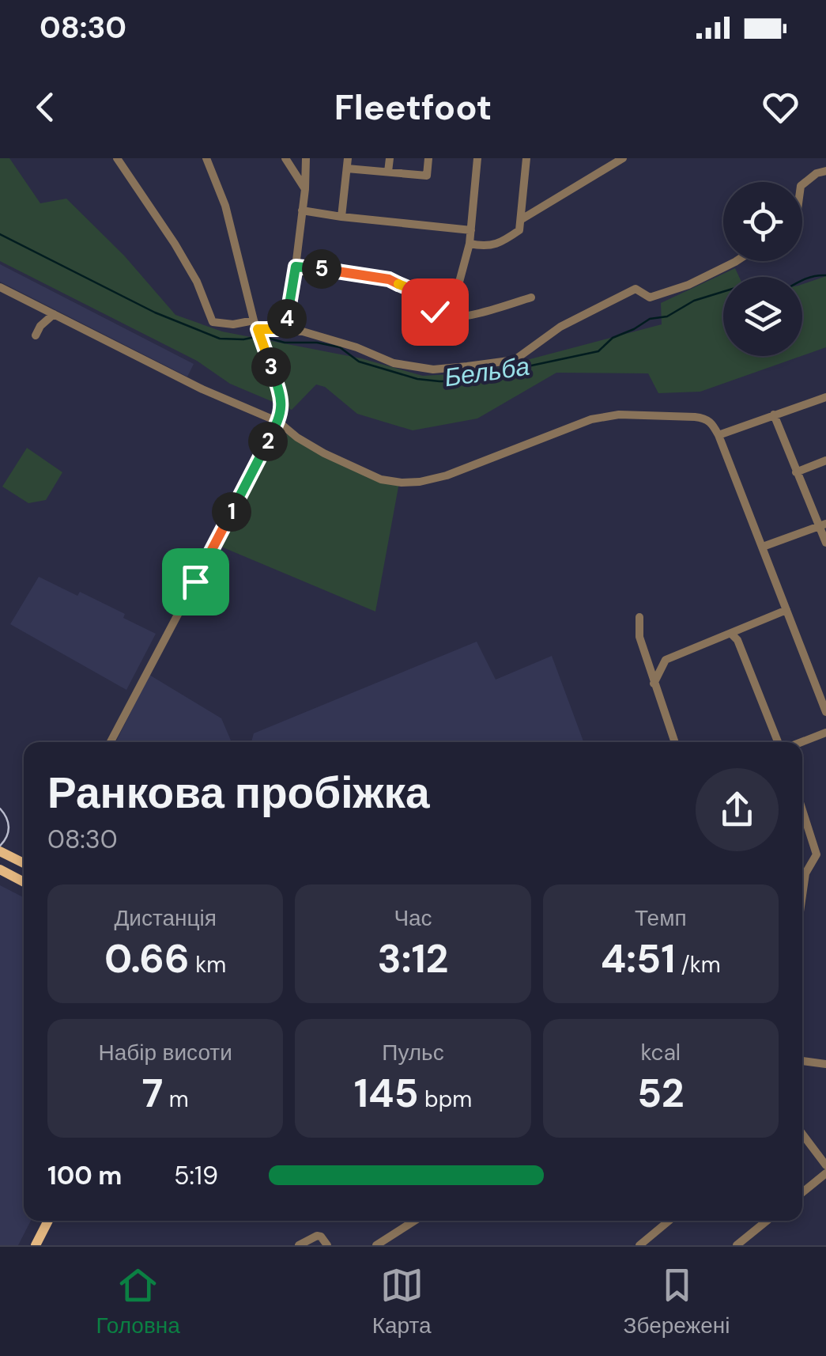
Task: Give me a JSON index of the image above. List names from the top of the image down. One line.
{"water":["Бельба"],"page":{"status":"08:30","header":"Fleetfoot","pins":["5","4","3","2","1"],"heading":["Ранкова пробіжка","08:30"],"stats":[["Дистанція","0.66 km"],["Час","3:12"],["Темп","4:51 /km"],["Набір висоти","7 m"],["Пульс","145 bpm"],["kcal","52"]],"list":[{"name":"100 m","note":"5:19"}],"tabs":["Головна","Карта","Збережені"]}}
